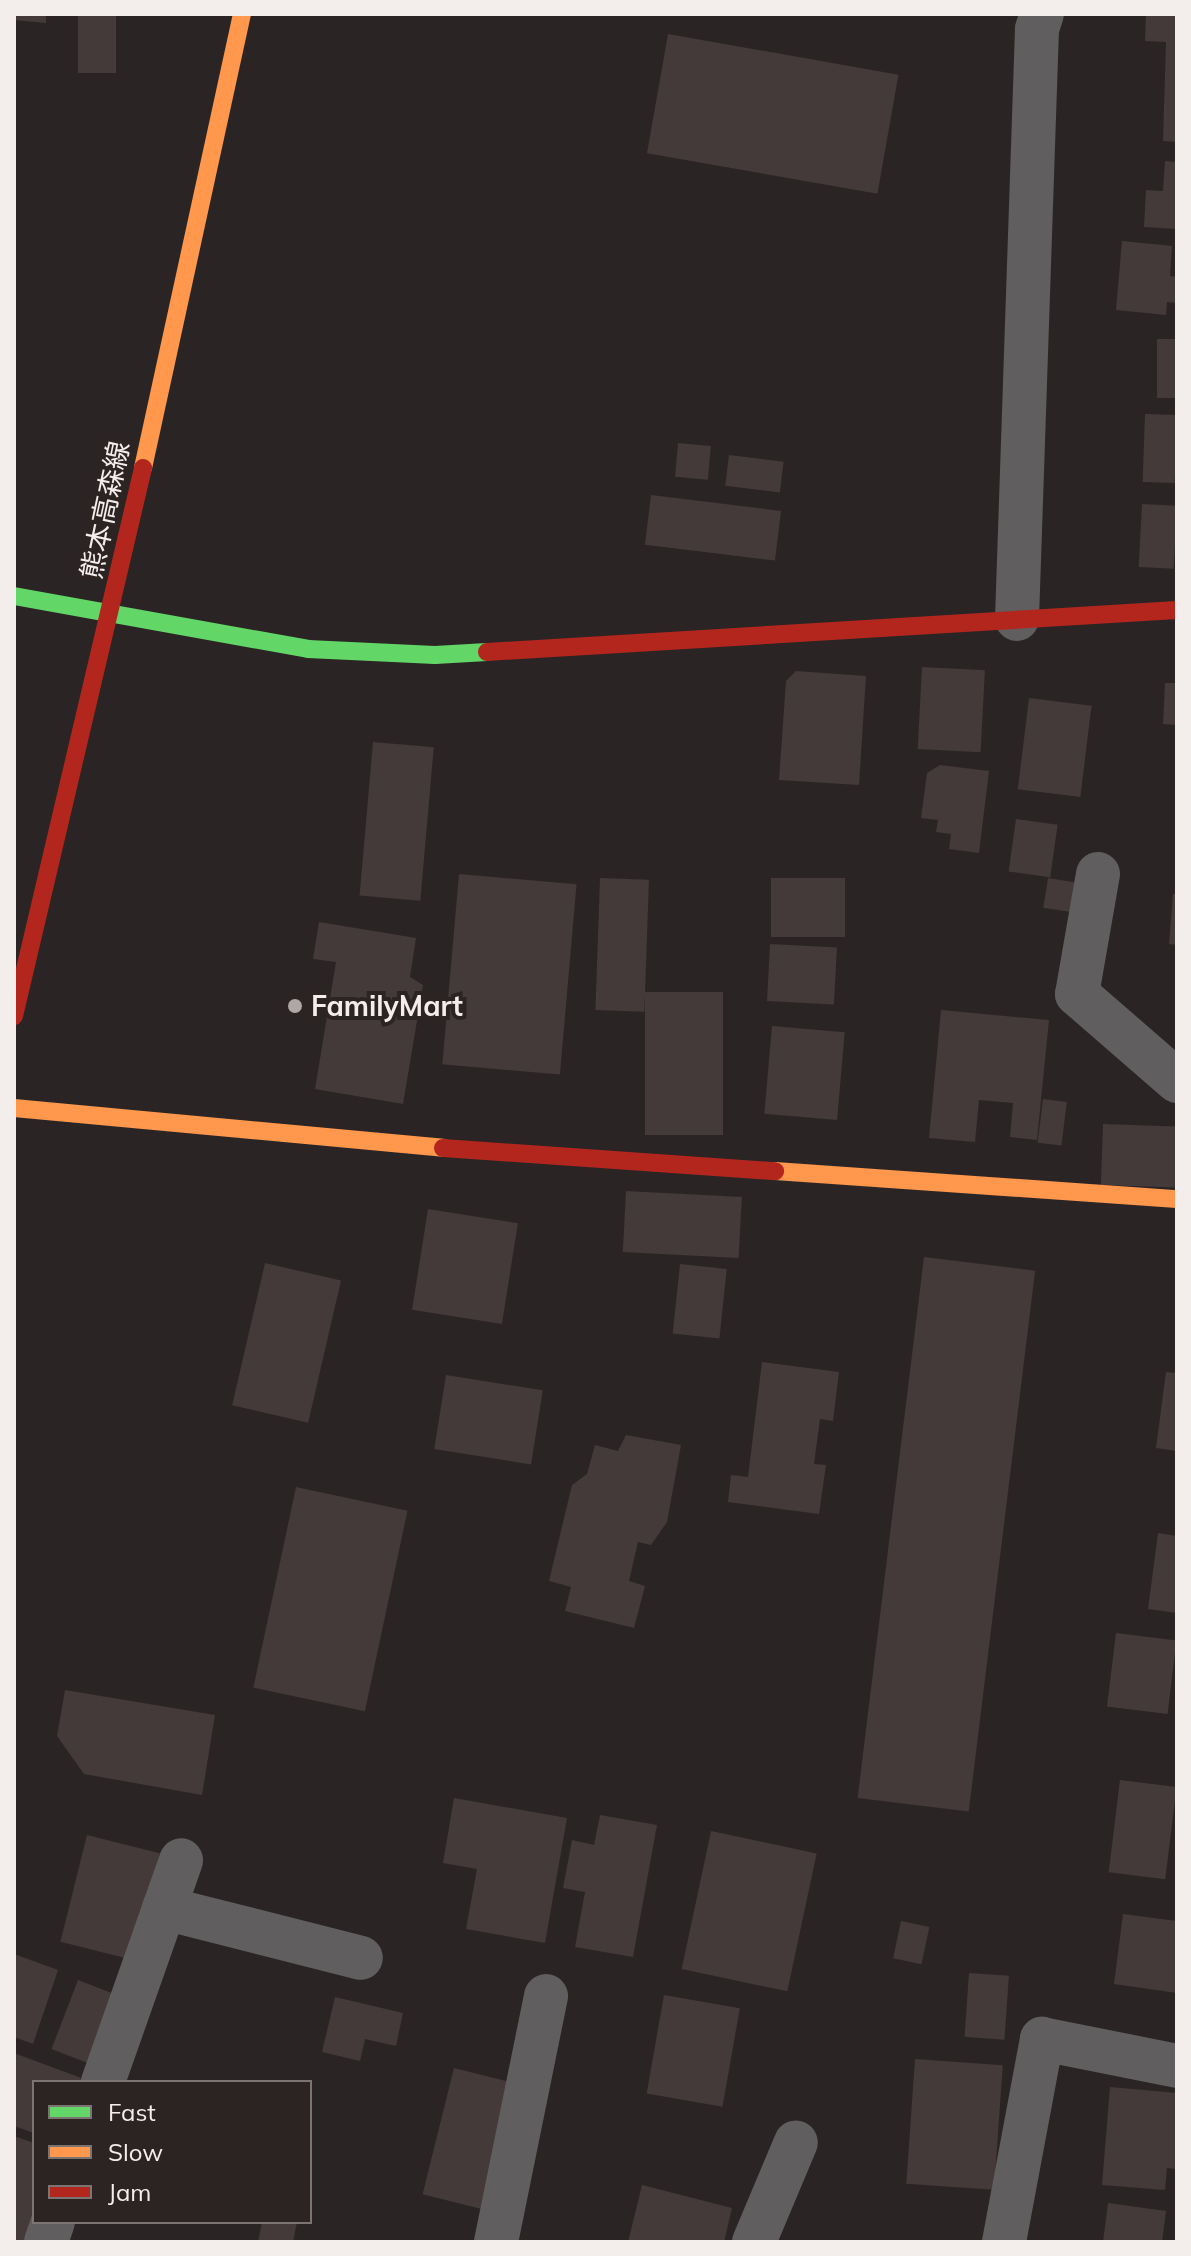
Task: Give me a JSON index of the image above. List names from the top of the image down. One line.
{"streets":{"street":["熊本高森線"]},"places":["FamilyMart"],"legend":["Fast","Slow","Jam"]}
